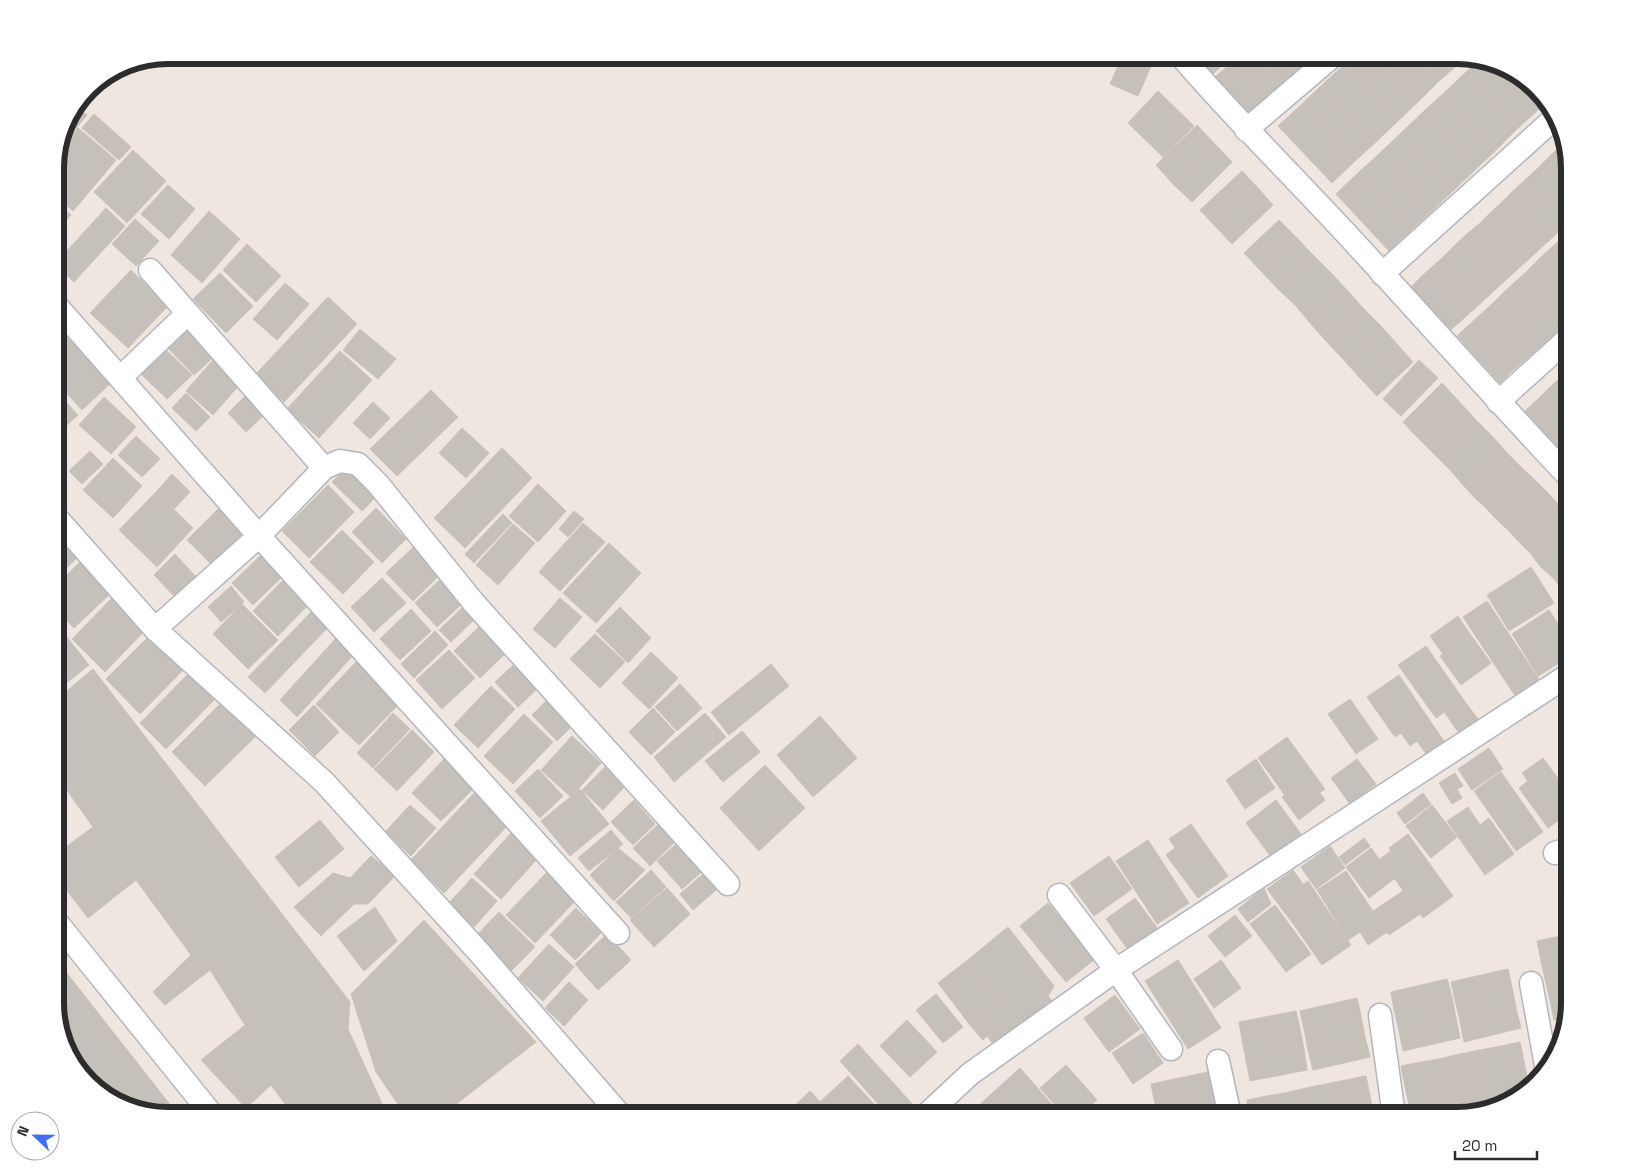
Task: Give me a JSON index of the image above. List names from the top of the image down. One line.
{"scale_bar":"20 m","north":"left"}
